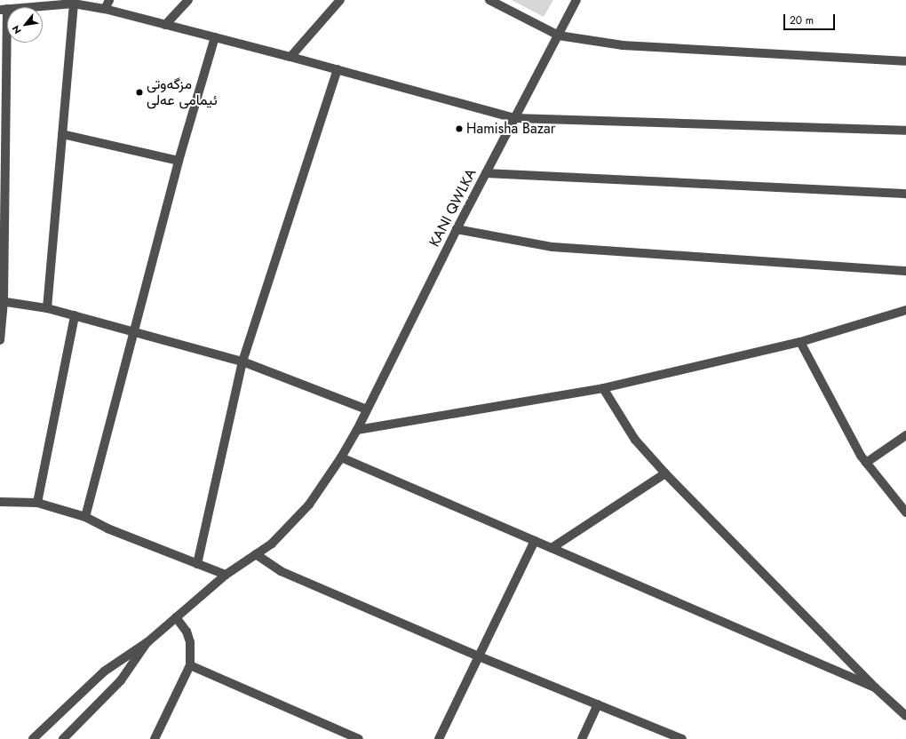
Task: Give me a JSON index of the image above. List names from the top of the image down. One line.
{"streets":{"street":["KANI QWLKA"]},"places":["مزگەوتی ئیمامی عەلی","Hamisha Bazar"],"scale_bar":"20 m","north":"bottom left"}
